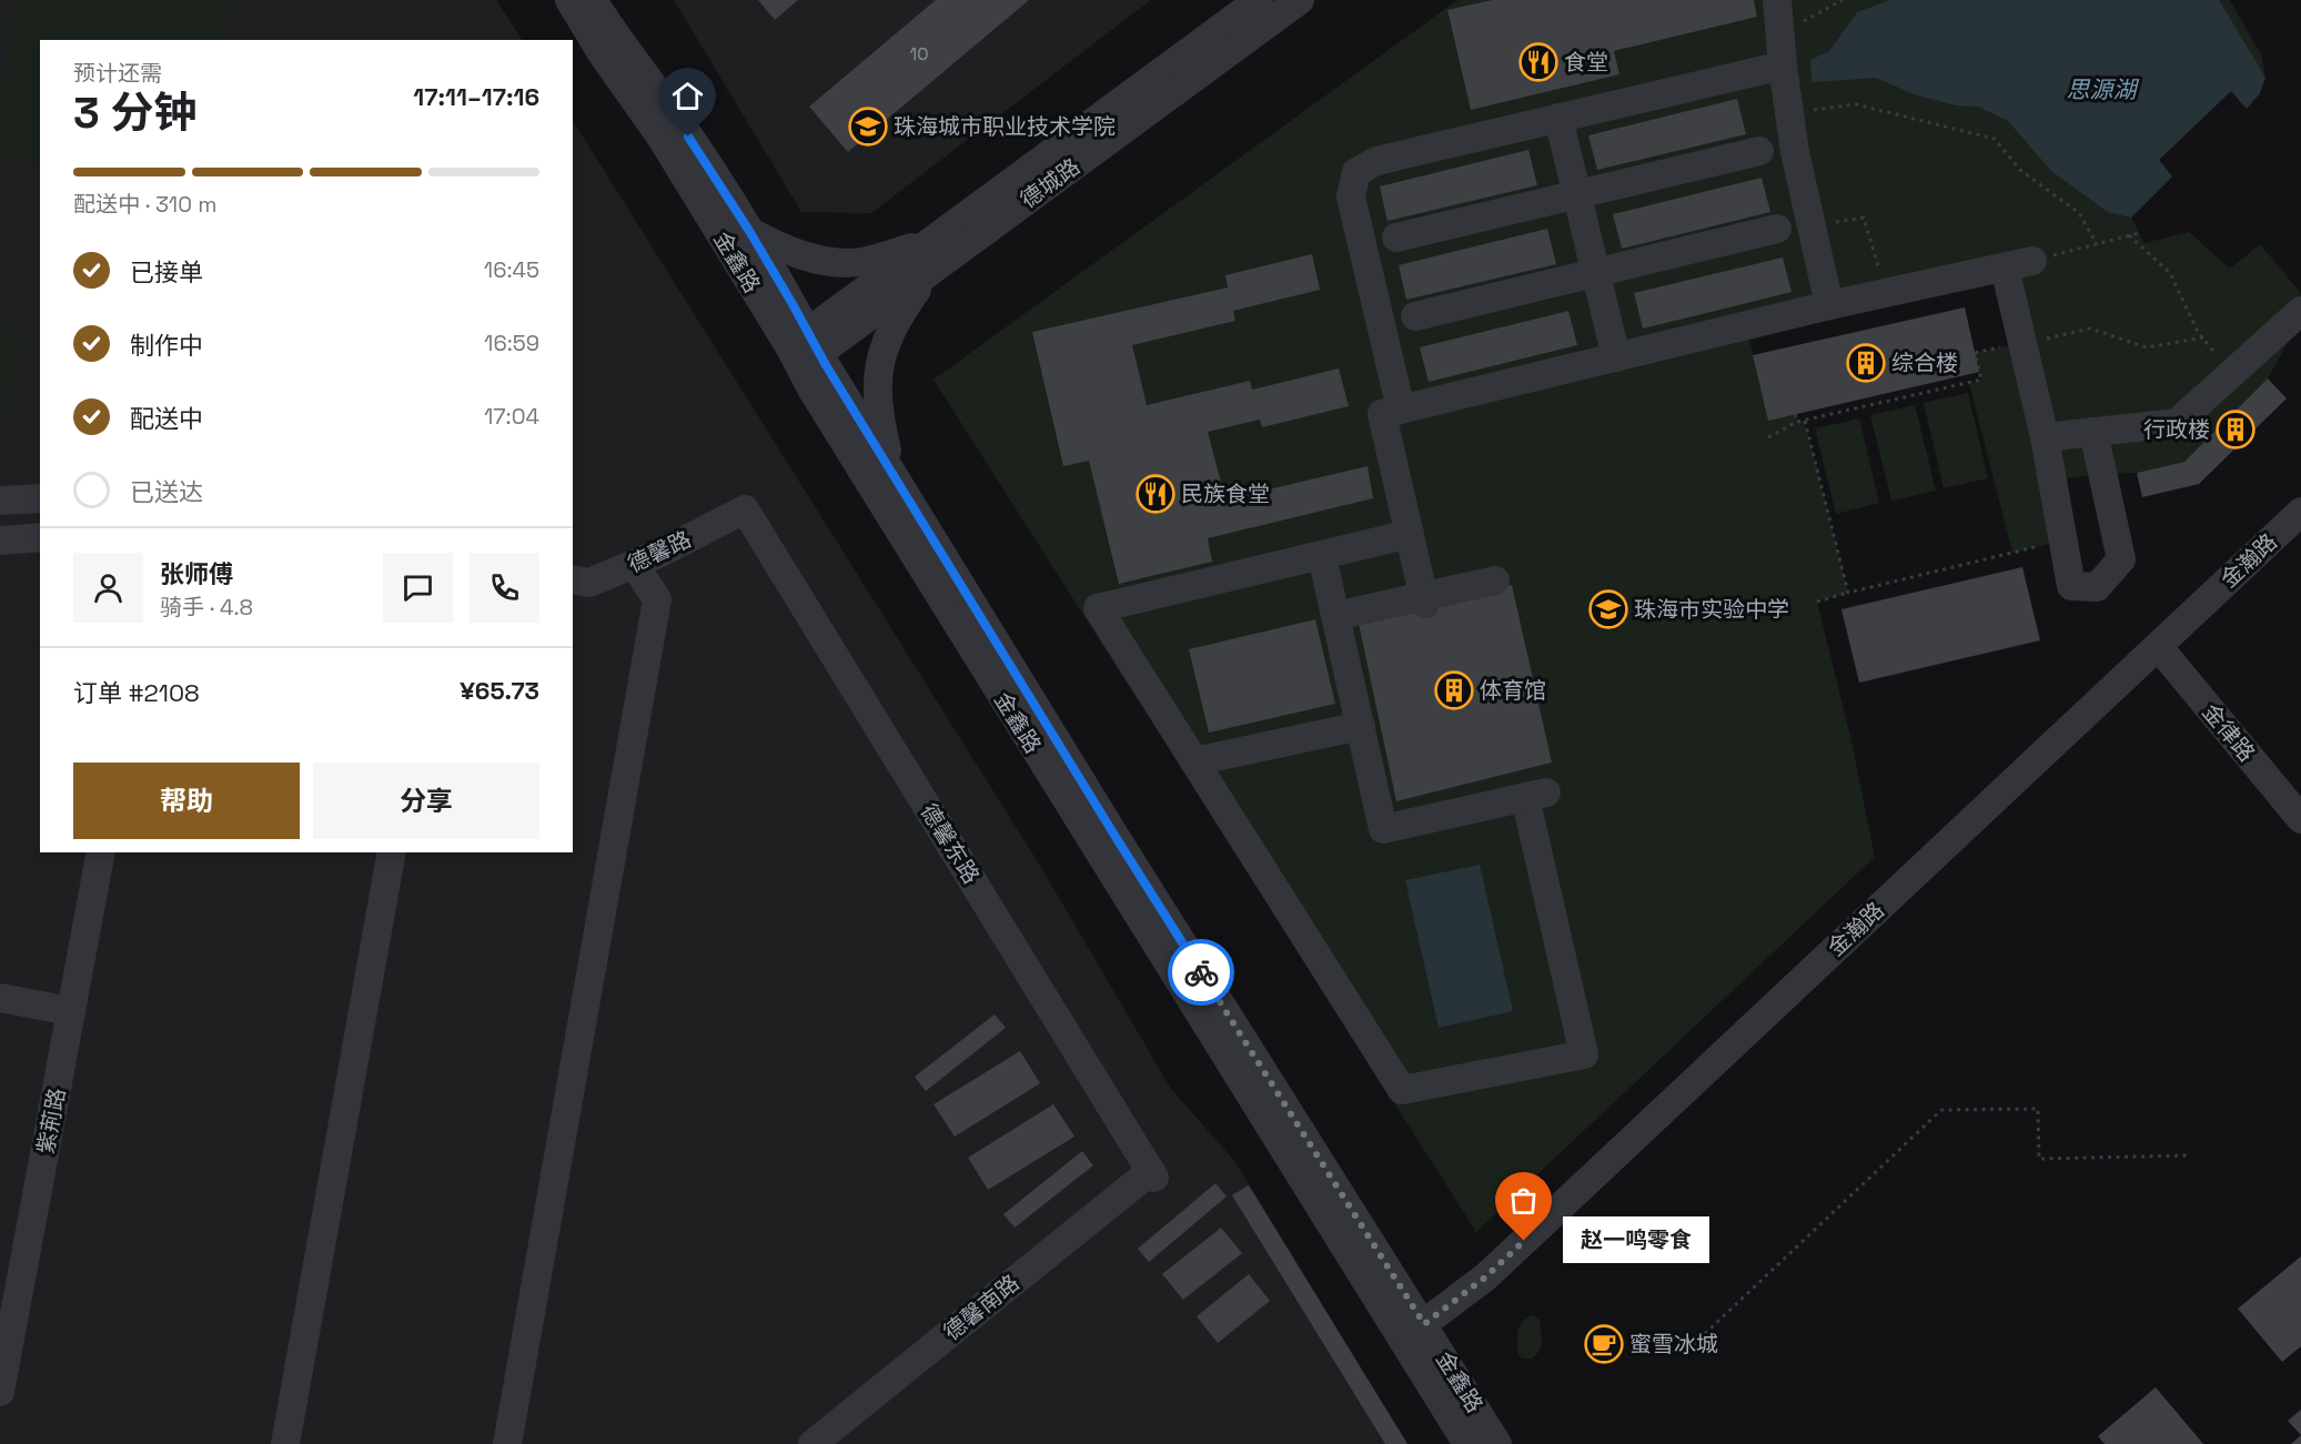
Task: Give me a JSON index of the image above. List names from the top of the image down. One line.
{"streets":{"street":["德城路","金鑫路","德馨路","金瀚路","金律路","德馨东路","紫荊路","德馨南路"]},"crossings":[["德城路","金鑫路"],["金鑫路","金瀚路"],["德馨路","德馨东路"],["金瀚路","金律路"],["德馨东路","德馨南路"]],"water":["思源湖"],"places":{"restaurant":["食堂","民族食堂"],"school or university":["珠海城市职业技术学院","珠海市实验中学"],"building":["综合楼","行政楼","体育馆"],"other":["赵一鸣零食"],"cafe":["蜜雪冰城"]},"house_numbers":["10"],"page":{"heading":["3 分钟","预计还需","17:11–17:16"],"panel":["张师傅","骑手 · 4.8","订单 #2108","¥65.73"],"bar":"配送中 · 310 m","list":[["已接单","16:45"],["制作中","16:59"],["配送中","17:04"],"已送达"],"buttons":["帮助","分享"],"bubble":"赵一鸣零食"}}
